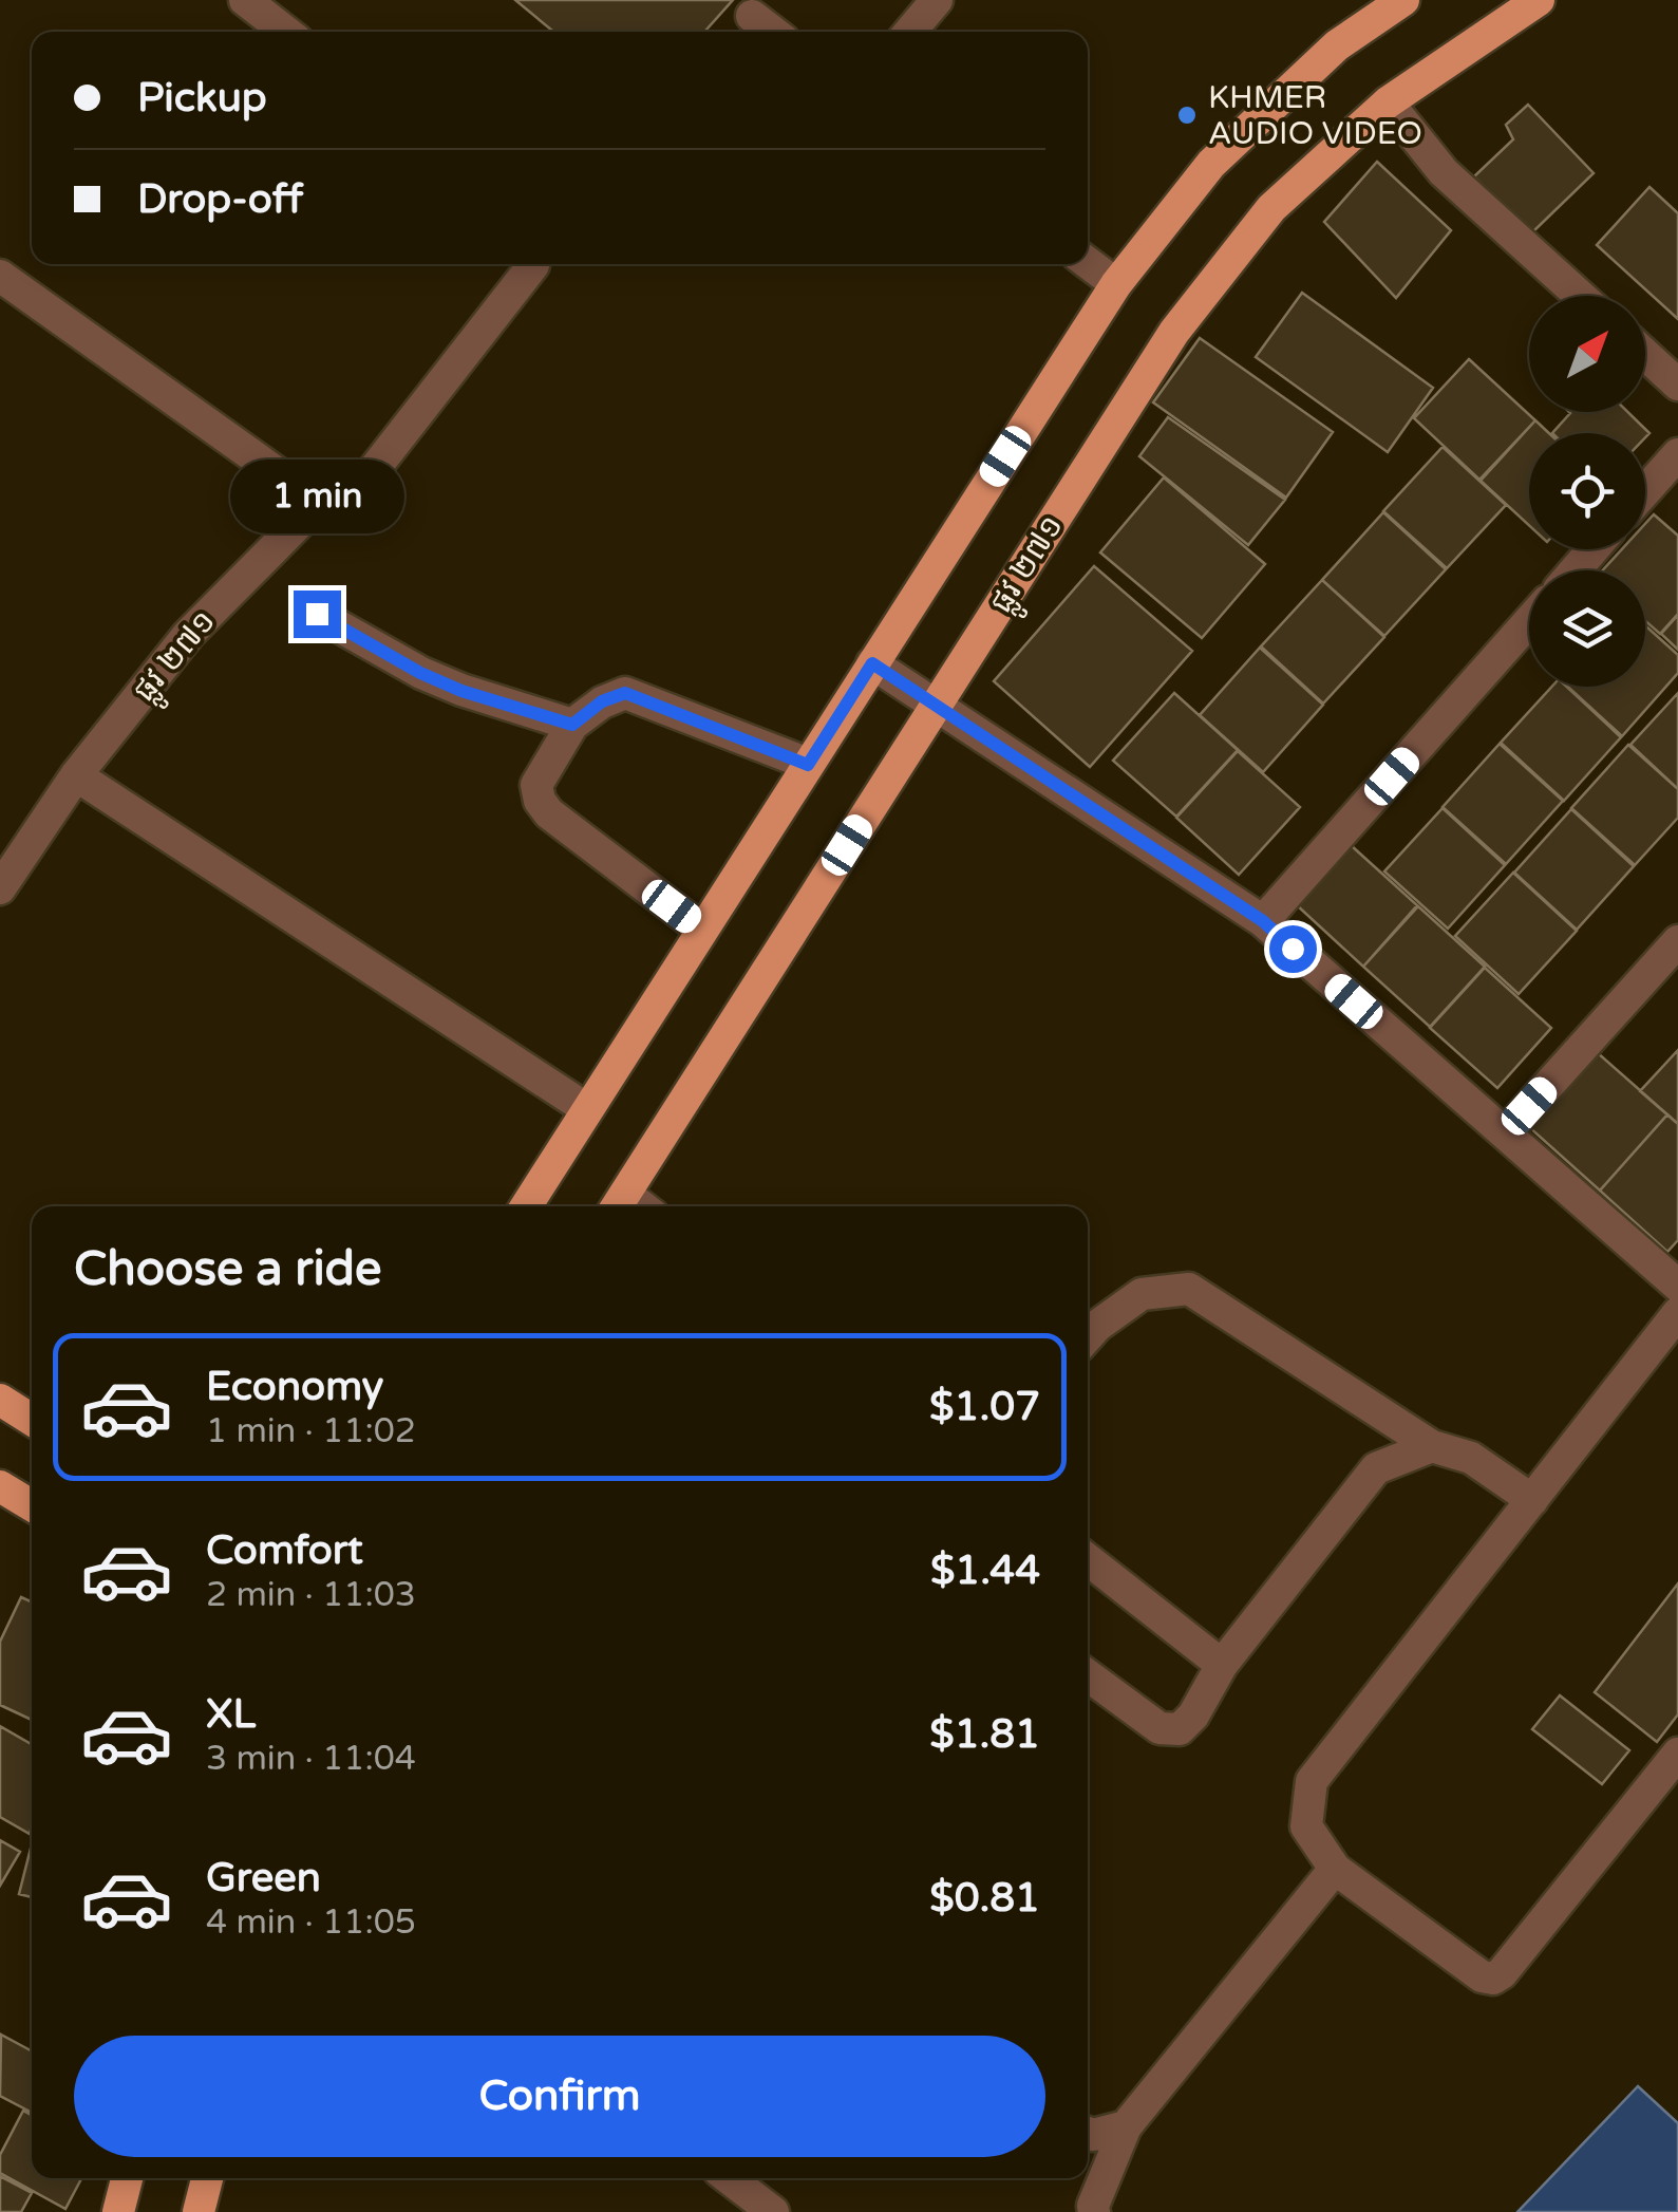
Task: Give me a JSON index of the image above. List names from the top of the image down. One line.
{"streets":{"main road":["ផ្លូវ ២៧១"]},"places":["KHMER AUDIO VIDEO"],"north":"top right","page":{"banner":["Pickup","Drop-off"],"bubble":"1 min","heading":"Choose a ride","list":[{"name":"Economy","note":"1 min · 11:02","value":"$1.07"},{"name":"Comfort","note":"2 min · 11:03","value":"$1.44"},{"name":"XL","note":"3 min · 11:04","value":"$1.81"},{"name":"Green","note":"4 min · 11:05","value":"$0.81"}],"buttons":"Confirm"}}
